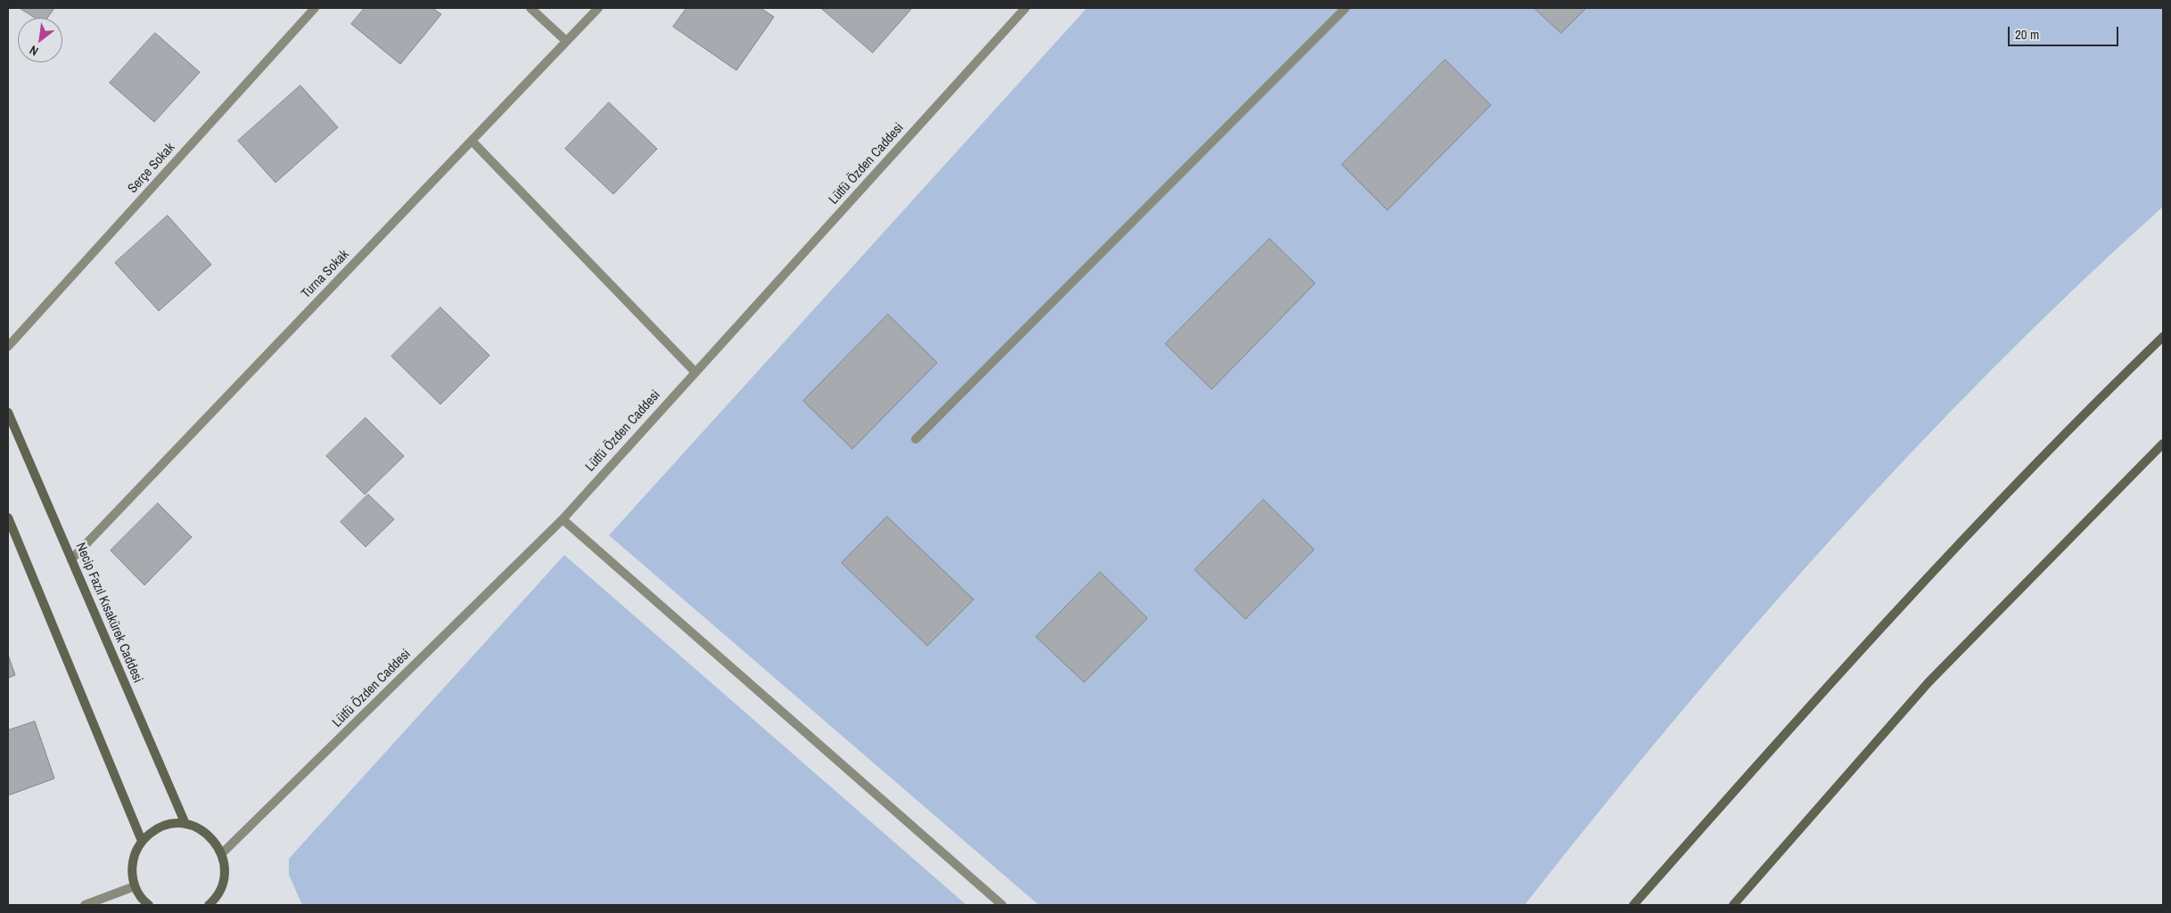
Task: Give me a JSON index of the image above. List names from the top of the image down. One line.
{"streets":{"main road":["Necip Fazıl Kısakürek Caddesi"],"street":["Lütfü Özden Caddesi","Serçe Sokak","Turna Sokak"]},"crossings":[["Turna Sokak","Necip Fazıl Kısakürek Caddesi"]],"scale_bar":"20 m","north":"bottom left"}
